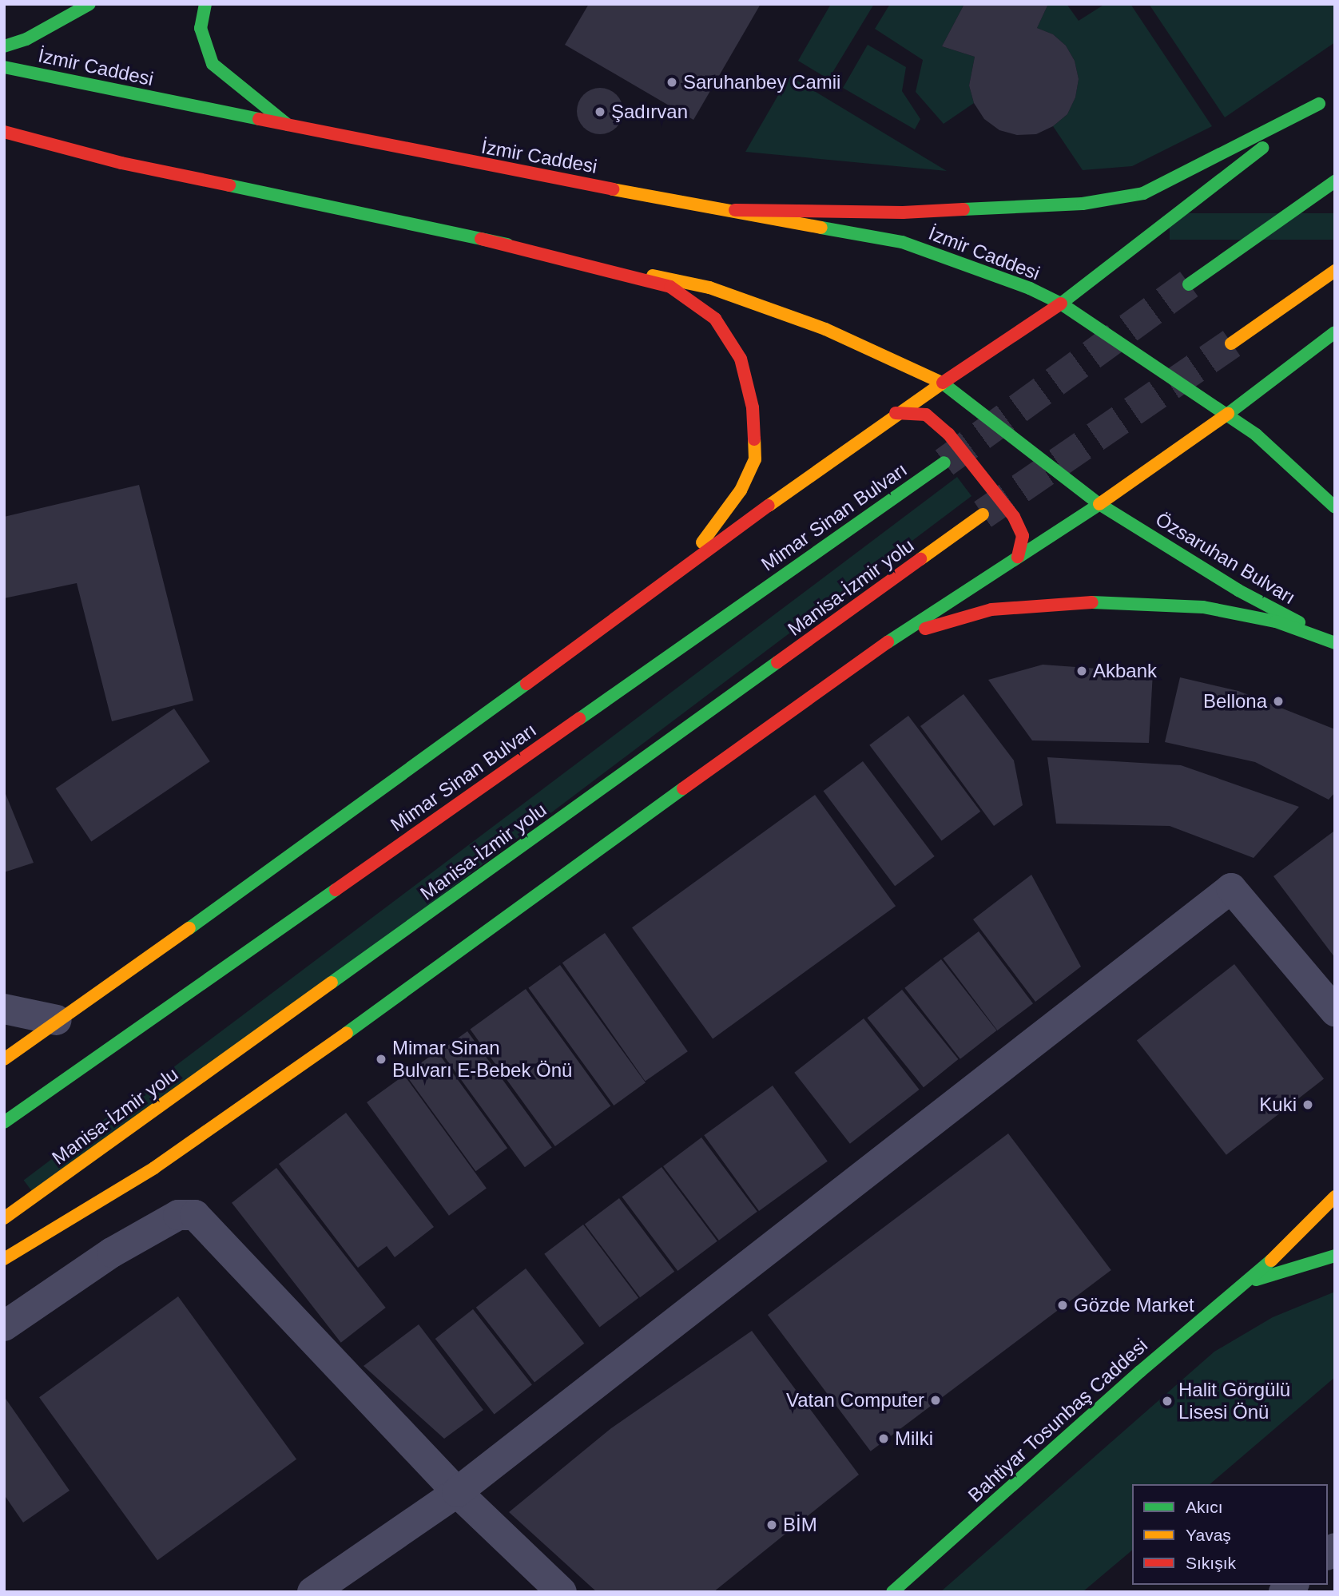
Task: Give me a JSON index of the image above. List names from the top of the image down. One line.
{"streets":{"main road":["İzmir Caddesi","Mimar Sinan Bulvarı","Özsaruhan Bulvarı","Manisa-İzmir yolu","Bahtiyar Tosunbaş Caddesi"]},"places":["Saruhanbey Camii","Şadırvan","Akbank","Bellona","Mimar Sinan Bulvarı E-Bebek Önü","Kuki","Gözde Market","Vatan Computer","Halit Görgülü Lisesi Önü","Milki","BİM"],"legend":["Akıcı","Yavaş","Sıkışık"]}
